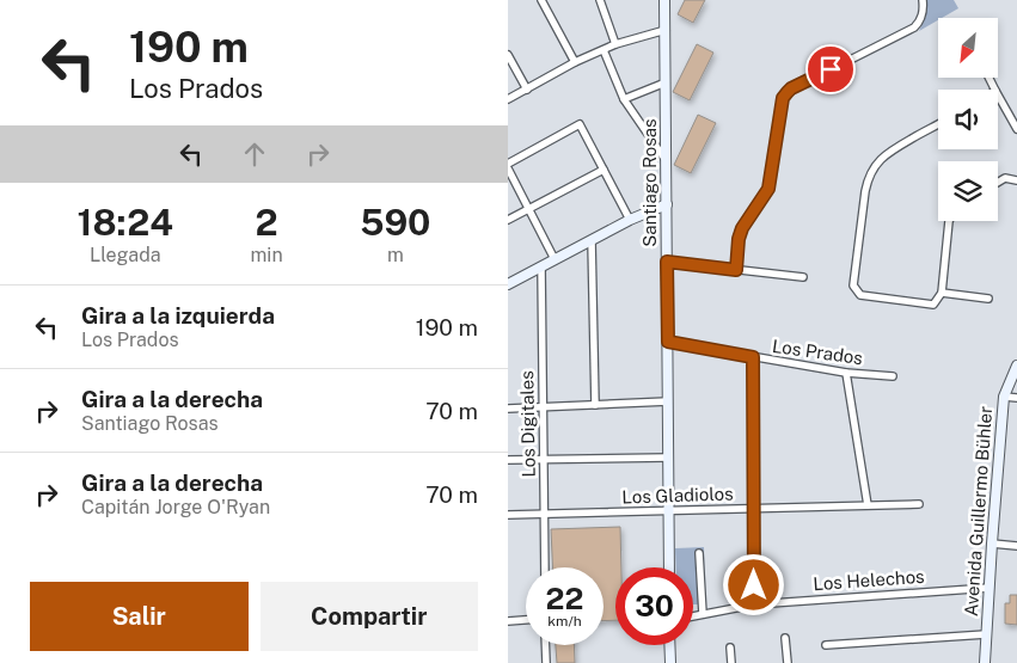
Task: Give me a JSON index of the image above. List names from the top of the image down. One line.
{"streets":{"street":["Santiago Rosas","Los Prados","Los Digitales","Los Gladiolos","Avenida Guillermo Bühler","Los Helechos"]},"crossings":[["Santiago Rosas","Los Prados"],["Santiago Rosas","Los Gladiolos"],["Los Digitales","Los Gladiolos"],["Avenida Guillermo Bühler","Los Helechos"]],"north":"bottom left","page":{"turn":["190 m","Los Prados"],"eta":["18:24","Llegada","2","min","590","m"],"list":[{"name":"Gira a la izquierda","note":"Los Prados","value":"190 m"},{"name":"Gira a la derecha","note":"Santiago Rosas","value":"70 m"},{"name":"Gira a la derecha","note":"Capitán Jorge O'Ryan","value":"70 m"}],"speed":"22 km/h","limit":"30","buttons":["Salir","Compartir"]}}
